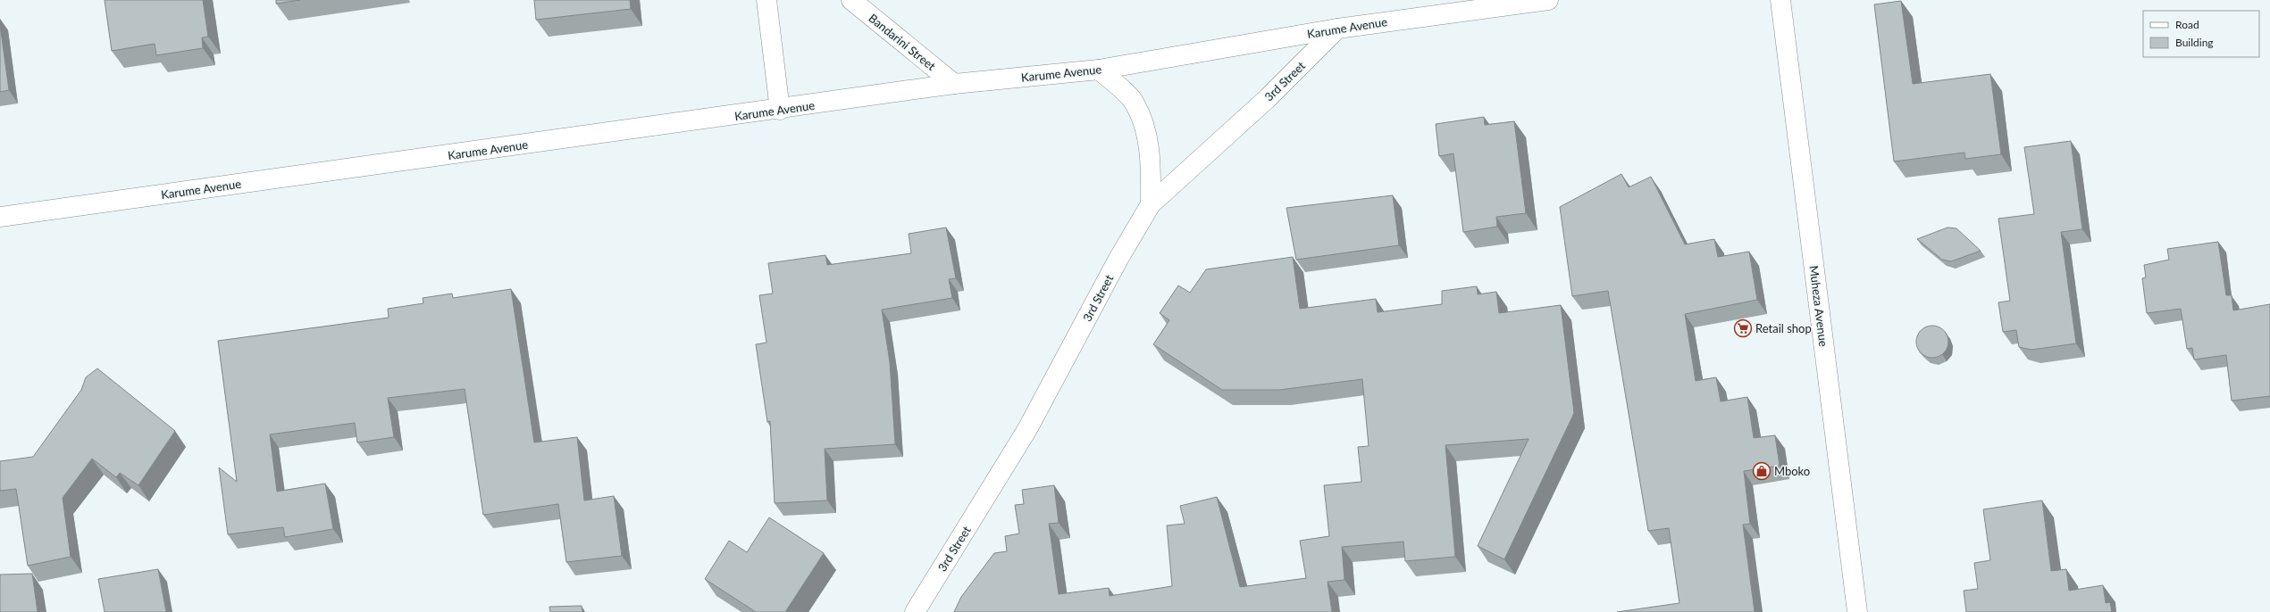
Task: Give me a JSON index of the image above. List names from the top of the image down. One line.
{"streets":{"street":["Karume Avenue","Bandarini Street","3rd Street","Muheza Avenue"]},"crossings":[["Karume Avenue","Bandarini Street"],["Karume Avenue","3rd Street"]],"places":{"supermarket":["Retail shop"],"shop":["Mboko"]},"legend":["Road","Building"]}
